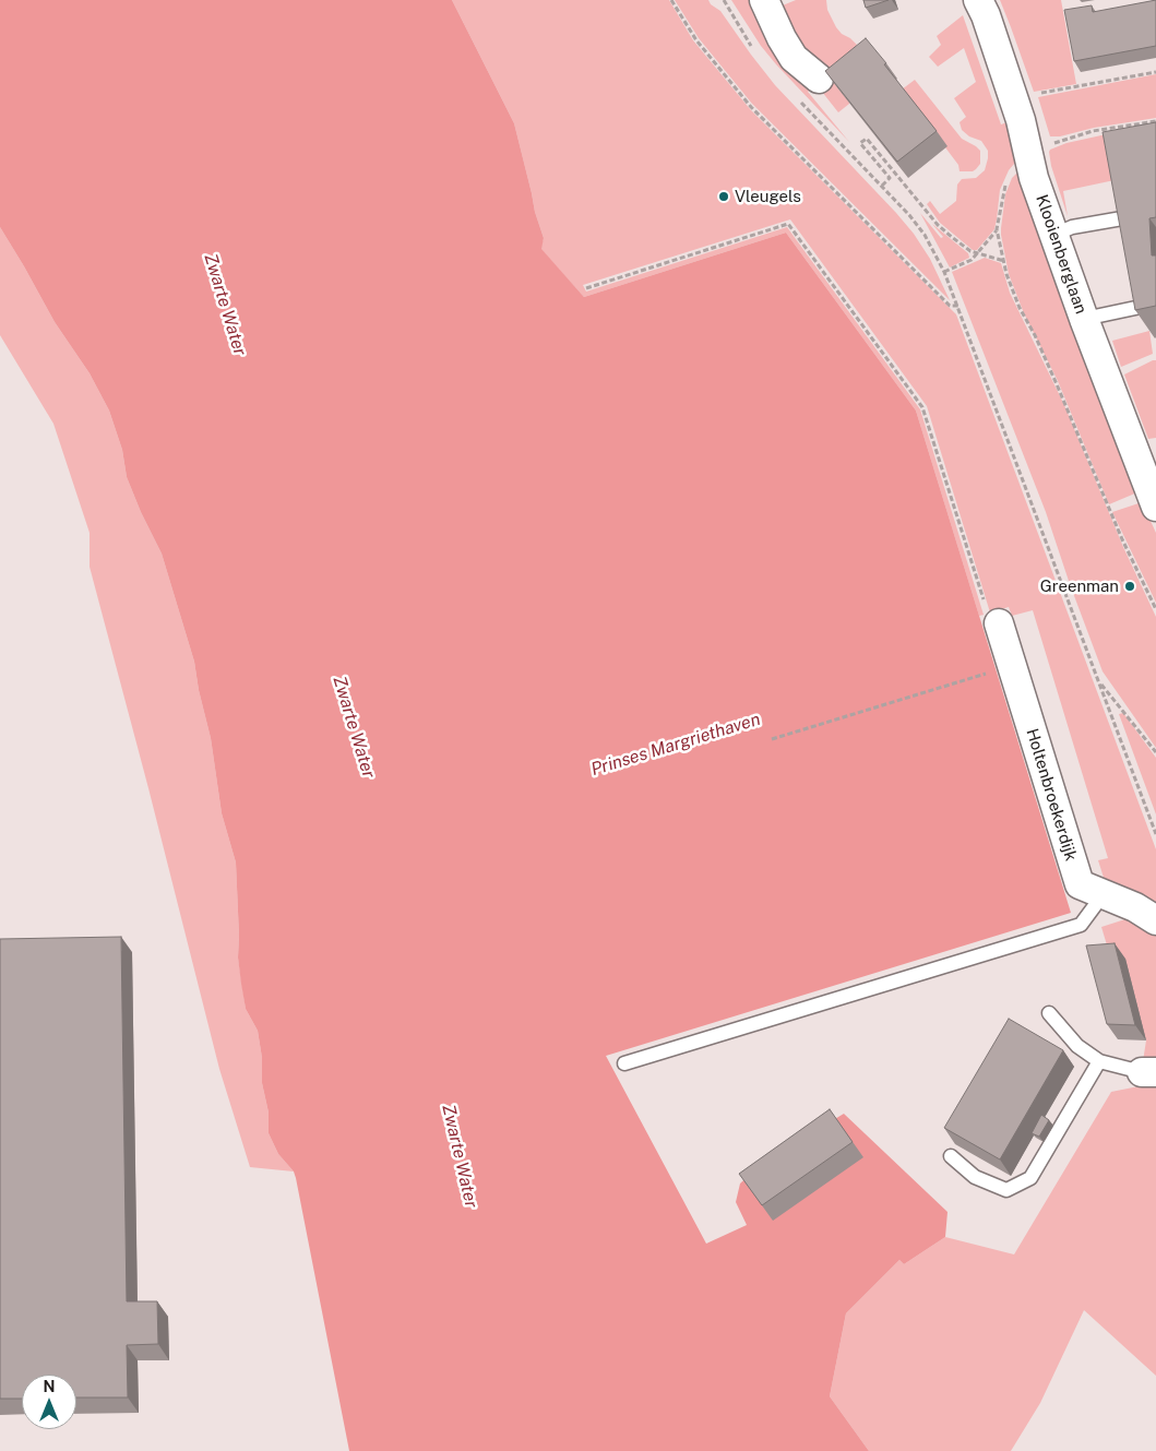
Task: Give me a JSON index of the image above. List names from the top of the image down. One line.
{"streets":{"street":["Klooienberglaan","Holtenbroekerdijk"]},"water":["Zwarte Water","Prinses Margriethaven"],"places":["Vleugels","Greenman"],"north":"top"}
